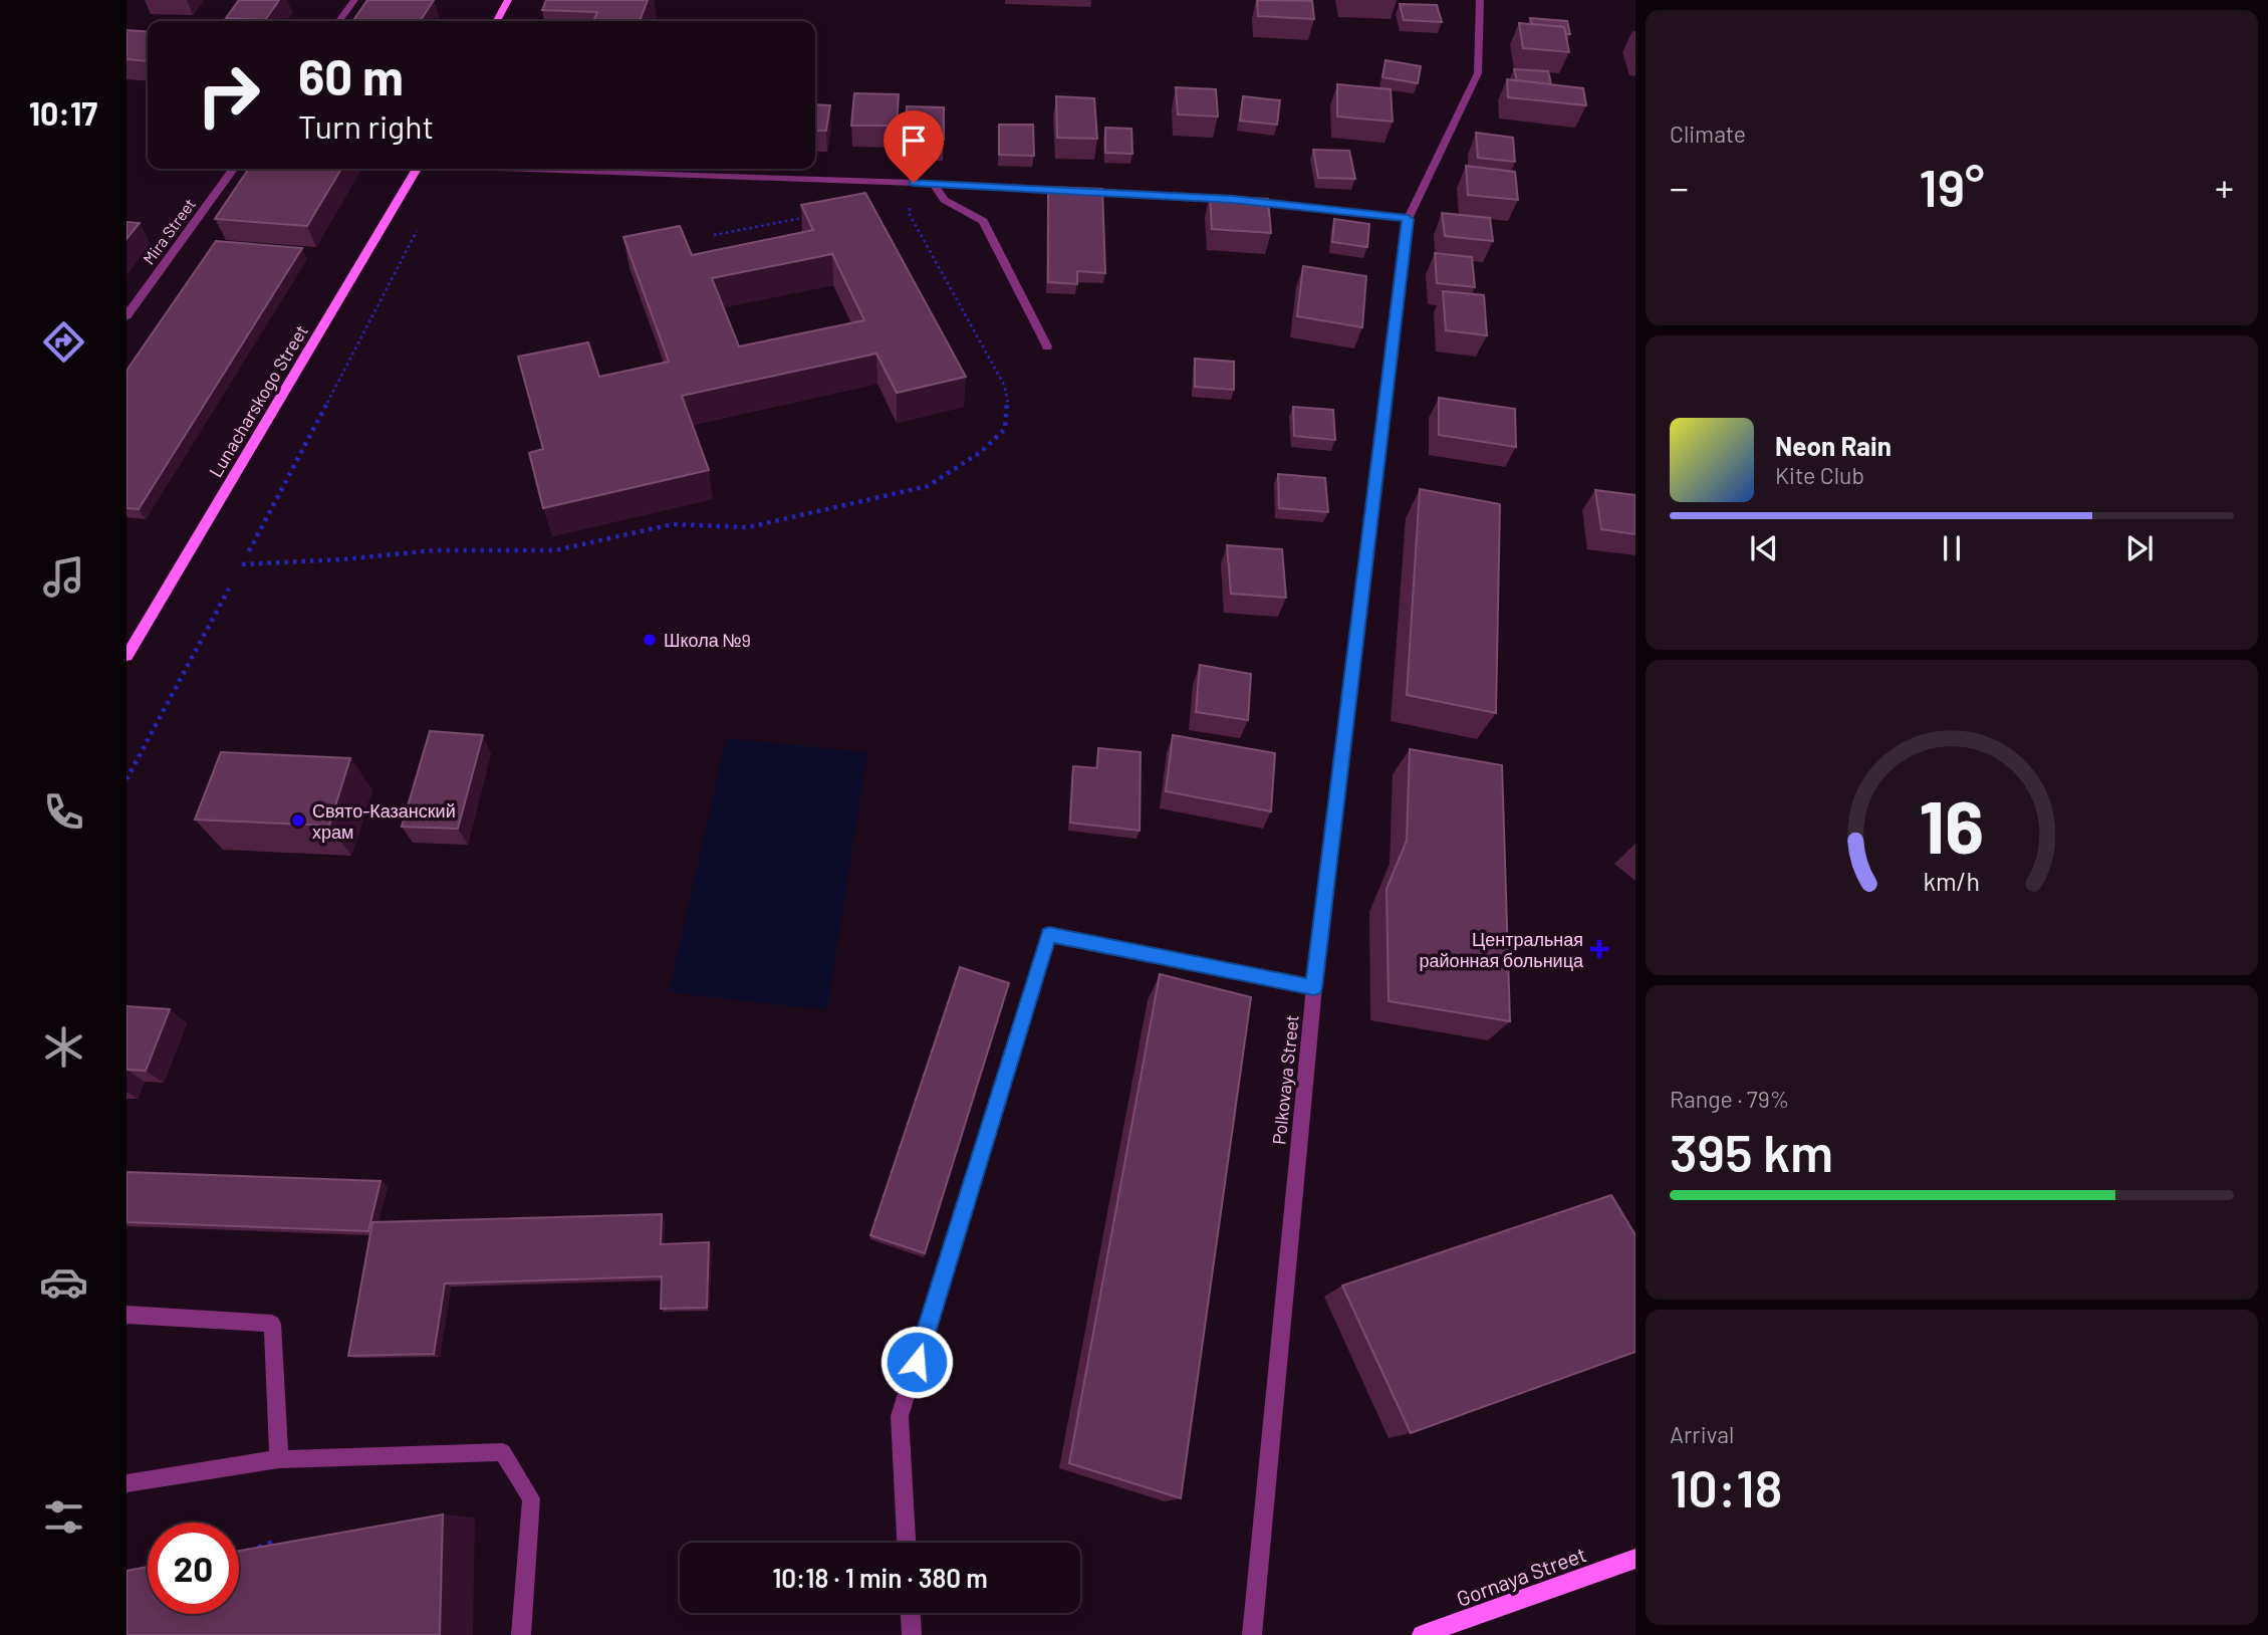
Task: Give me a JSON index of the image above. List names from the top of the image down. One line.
{"streets":{"main road":["Lunacharskogo Street","Gornaya Street"],"street":["Mira Street","Polkovaya Street"]},"places":{"other":["Школа №9","Свято-Казанский храм"],"health":["Центральная районная больница"]},"page":{"tabs":"10:17","tile":["Climate",["Range · 79%","395 km"],["Arrival","10:18"]],"turn":["60 m","Turn right"],"heat":["−","19°","+"],"song":["Neon Rain","Kite Club"],"limit":"20","trip":"10:18 · 1 min · 380 m","gauge":["16","km/h"]}}
